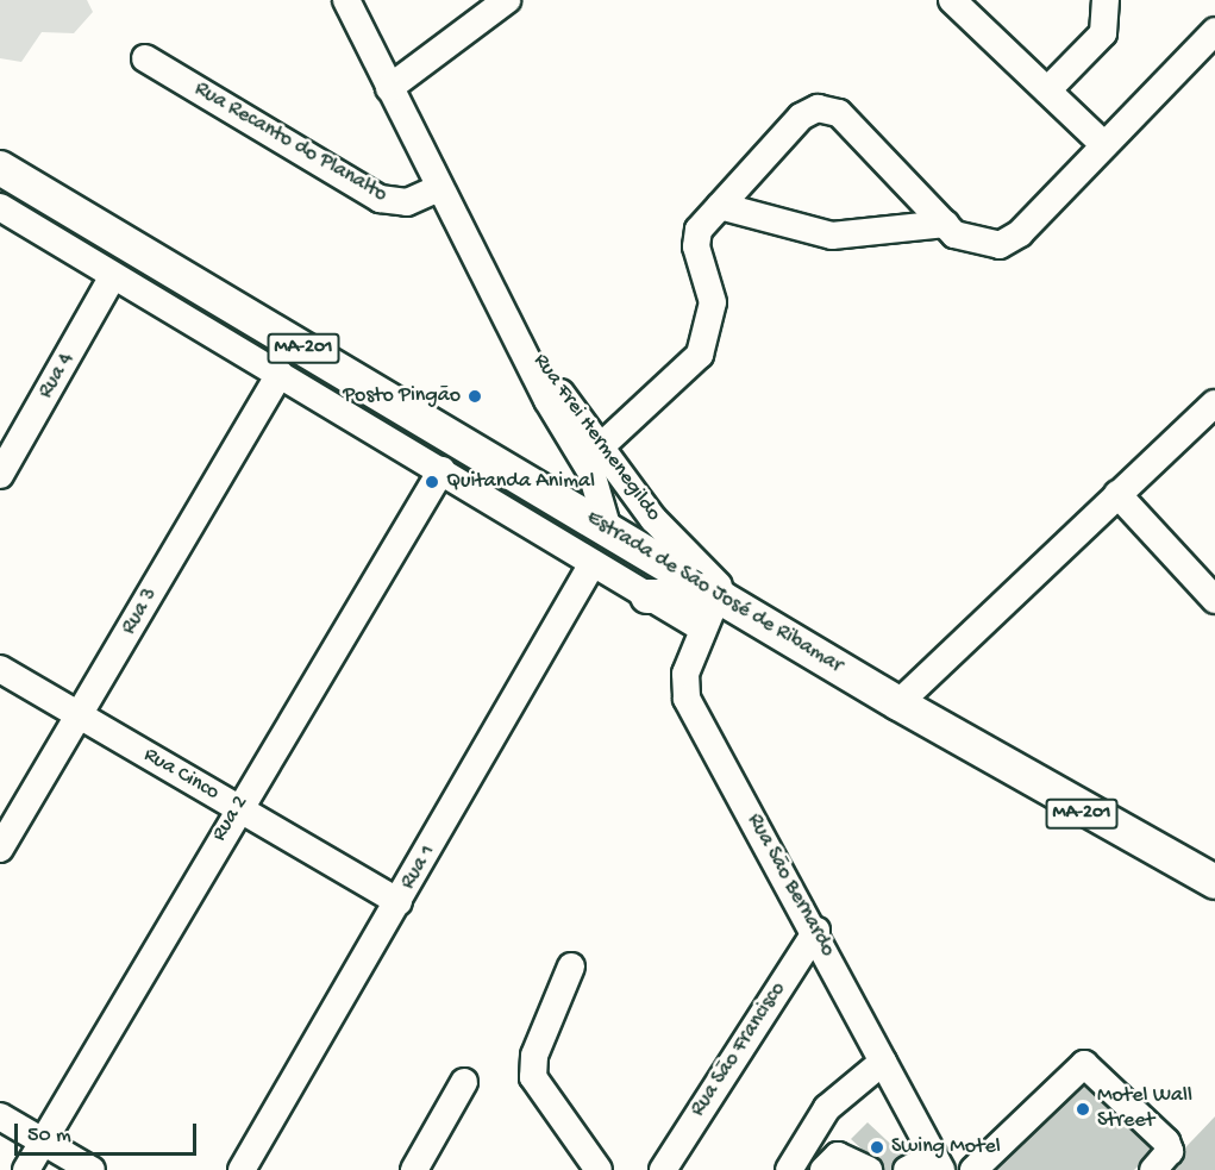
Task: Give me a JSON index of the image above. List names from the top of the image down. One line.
{"streets":{"main road":["MA-201","Estrada de São José de Ribamar"],"street":["Rua Recanto do Planalto","Rua 4","Rua Frei Hermenegildo","Rua 3","Rua Cinco","Rua 2","Rua 1","Rua São Bernardo","Rua São Francisco"]},"crossings":[["Rua Recanto do Planalto","Rua Frei Hermenegildo"],["Rua 4","Estrada de São José de Ribamar"],["Rua Frei Hermenegildo","Estrada de São José de Ribamar"],["Rua Frei Hermenegildo","Rua São Bernardo"],["Estrada de São José de Ribamar","Rua 3"],["Estrada de São José de Ribamar","Rua 2"],["Estrada de São José de Ribamar","Rua 1"],["Estrada de São José de Ribamar","Rua São Bernardo"],["Rua 3","Rua Cinco"],["Rua Cinco","Rua 2"],["Rua Cinco","Rua 1"],["Rua São Bernardo","Rua São Francisco"]],"places":["Posto Pingão","Quitanda Animal","Motel Wall Street","Swing Motel"],"scale_bar":"50 m"}
